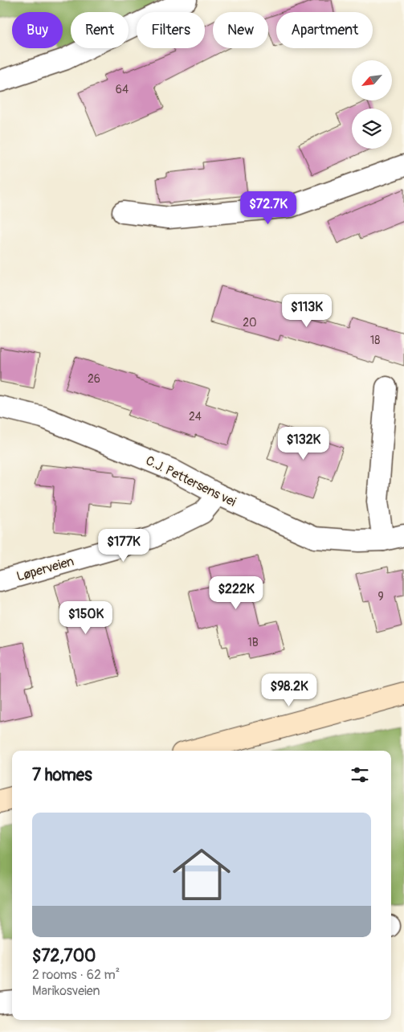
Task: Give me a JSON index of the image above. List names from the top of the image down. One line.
{"streets":{"street":["C.J. Pettersens vei","Løperveien"]},"crossings":[["C.J. Pettersens vei","Løperveien"]],"house_numbers":["64","20","18","26","24","9","1B"],"north":"bottom left","page":{"chip":["Buy","Rent","Filters","New","Apartment"],"price":["$72.7K","$113K","$132K","$177K","$222K","$150K","$98.2K"],"heading":"7 homes","list":[{"name":"$72,700","note":"2 rooms · 62 m² · Marikosveien"}]}}
